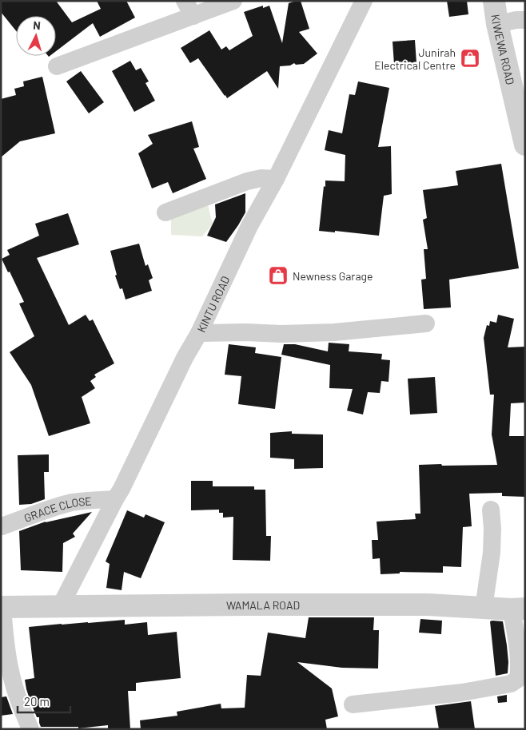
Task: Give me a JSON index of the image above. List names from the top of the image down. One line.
{"streets":{"street":["KIWEWA ROAD","KINTU ROAD","GRACE CLOSE","WAMALA ROAD"]},"crossings":[["KINTU ROAD","GRACE CLOSE"],["KINTU ROAD","WAMALA ROAD"]],"places":{"shop":["Junirah Electrical Centre","Newness Garage"]},"scale_bar":"20 m","north":"top"}
